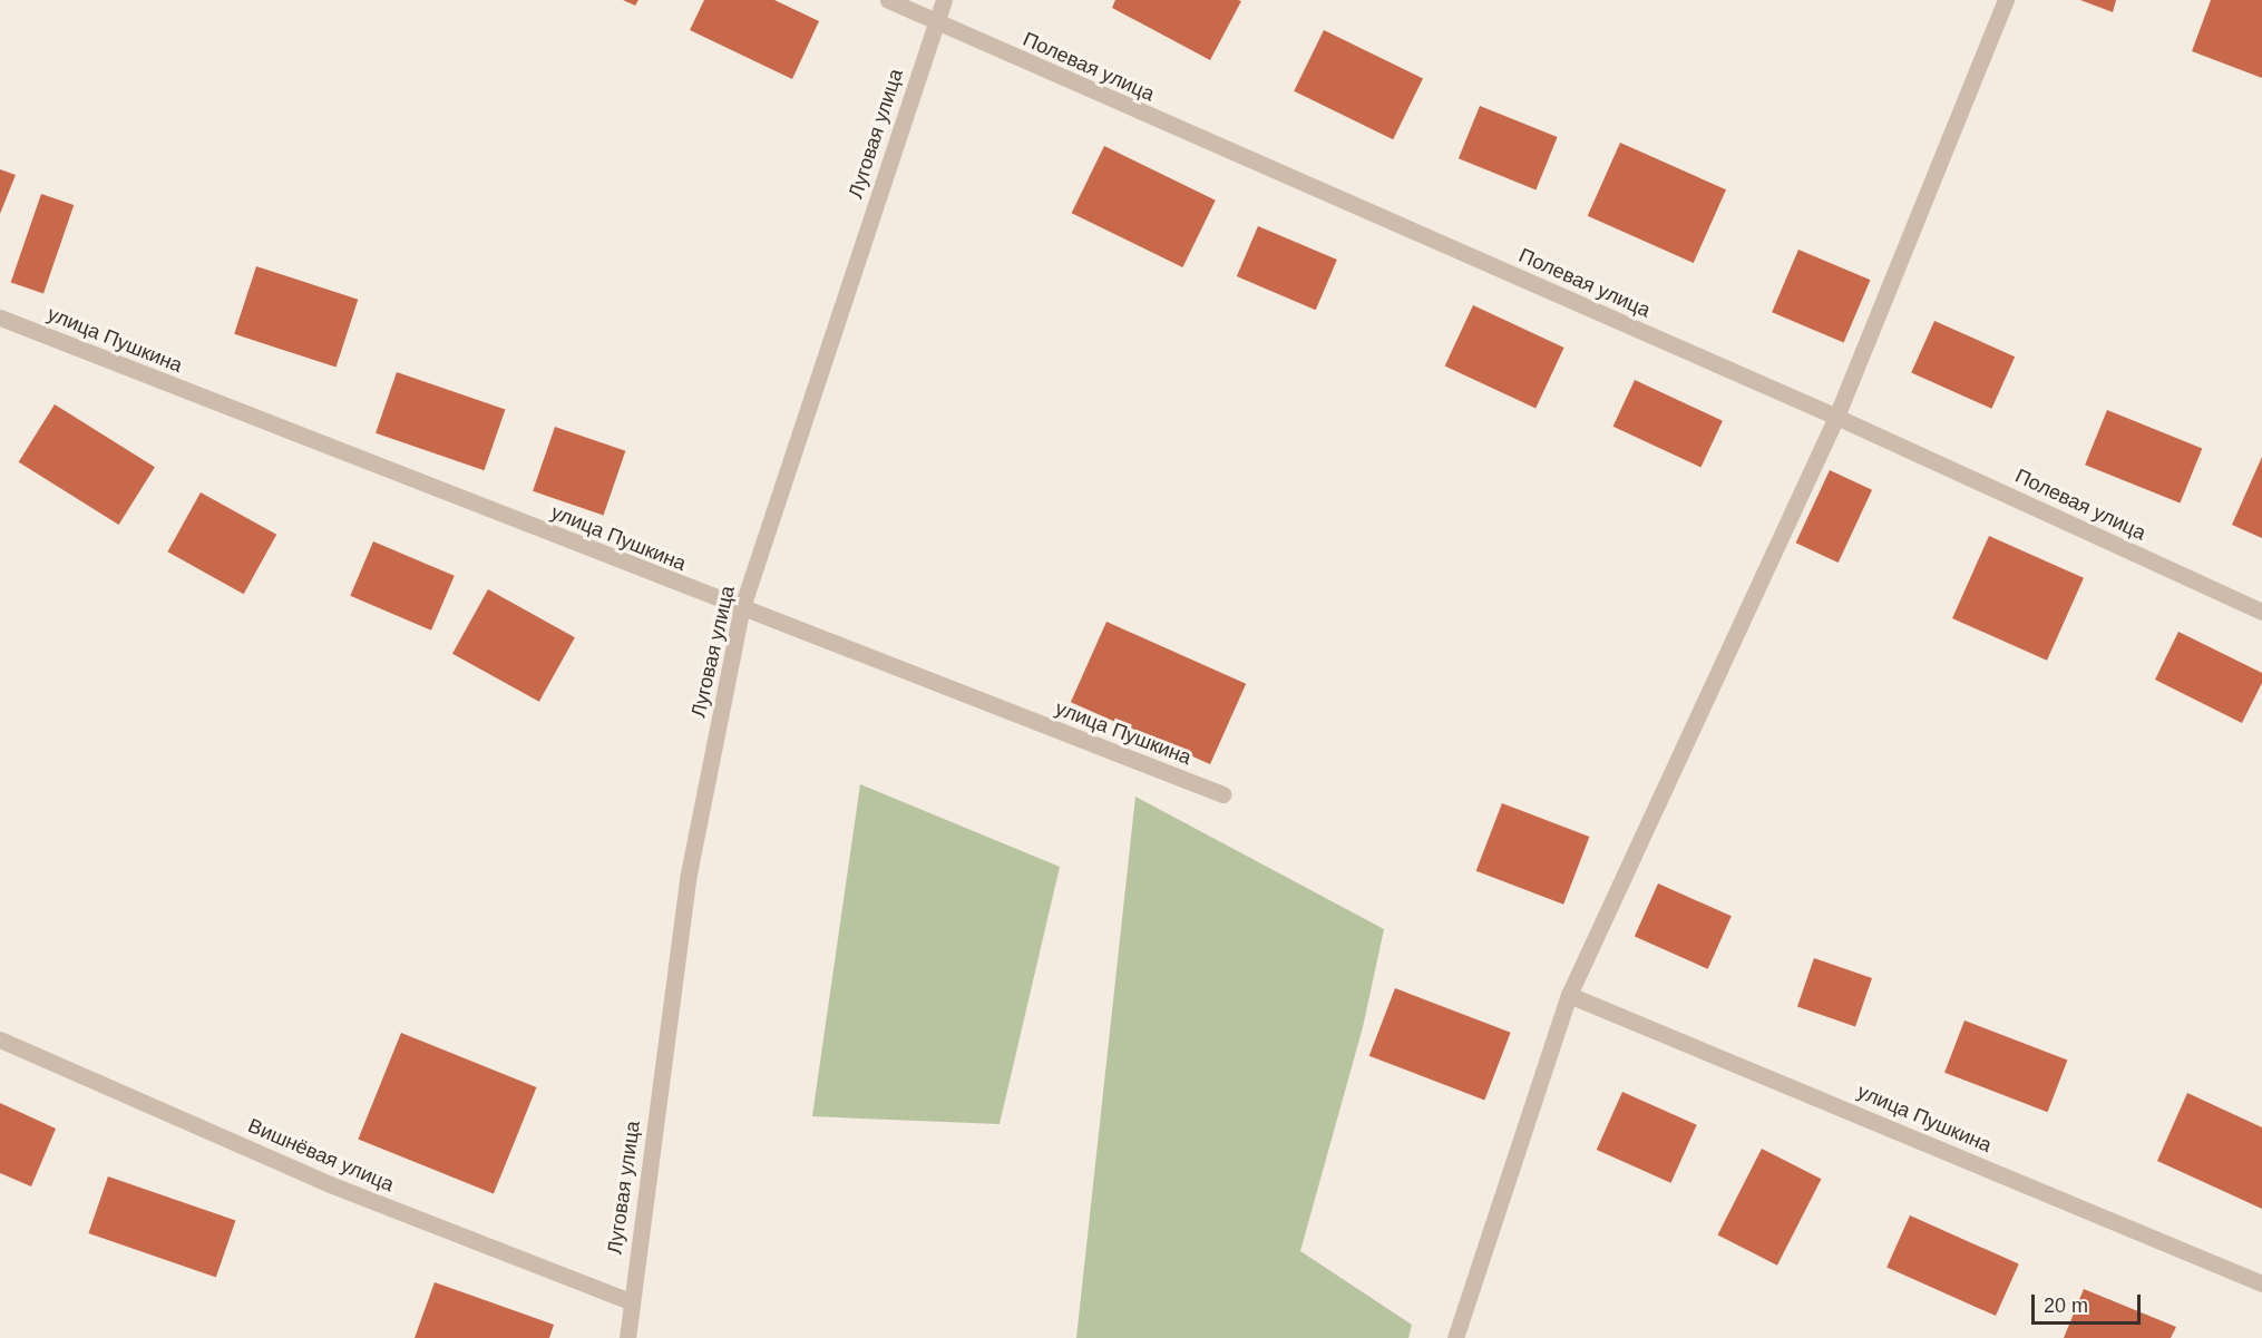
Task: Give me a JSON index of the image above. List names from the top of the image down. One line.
{"streets":{"street":["Полевая улица","Луговая улица","улица Пушкина","Вишнёвая улица"]},"crossings":[["Полевая улица","Луговая улица"],["Луговая улица","улица Пушкина"],["Луговая улица","Вишнёвая улица"]],"scale_bar":"20 m"}
